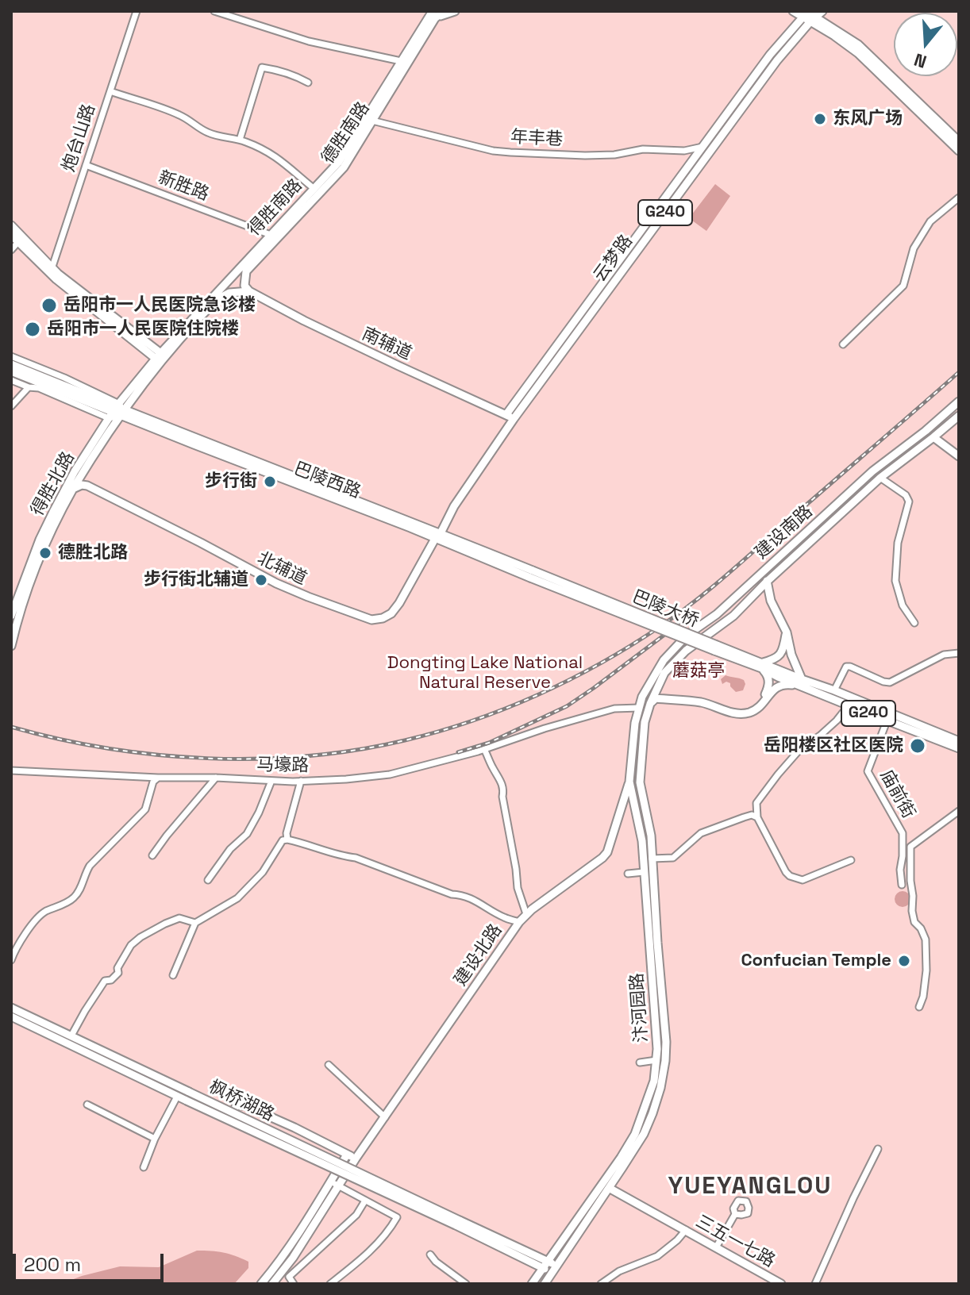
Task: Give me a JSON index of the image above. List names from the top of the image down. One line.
{"streets":{"main road":["德胜南路","得胜南路","G240","云梦路","南辅道","巴陵西路","得胜北路","建设南路","北辅道","巴陵大桥","建设北路","汴河园路","枫桥湖路","三五一七路"],"street":["炮台山路","年丰巷","新胜路","马壕路","庙前街"]},"crossings":[["德胜南路","年丰巷"],["德胜南路","得胜南路"],["德胜南路","南辅道"],["炮台山路","新胜路"],["年丰巷","G240"],["新胜路","得胜南路"],["得胜南路","南辅道"],["得胜南路","巴陵西路"],["得胜南路","得胜北路"],["G240","云梦路"],["G240","南辅道"],["G240","巴陵大桥"],["G240","庙前街"],["云梦路","南辅道"],["云梦路","巴陵西路"],["云梦路","北辅道"],["巴陵西路","得胜北路"],["巴陵西路","北辅道"],["巴陵西路","巴陵大桥"],["建设南路","汴河园路"],["马壕路","汴河园路"],["建设北路","汴河园路"],["汴河园路","三五一七路"]],"districts":["YUEYANGLOU"],"parks":["Dongting Lake National Natural Reserve","蘑菇亭"],"places":["东风广场","岳阳市一人民医院急诊楼","岳阳市一人民医院住院楼","步行街","德胜北路","步行街北辅道","岳阳楼区社区医院","Confucian Temple"],"scale_bar":"200 m","north":"bottom"}
